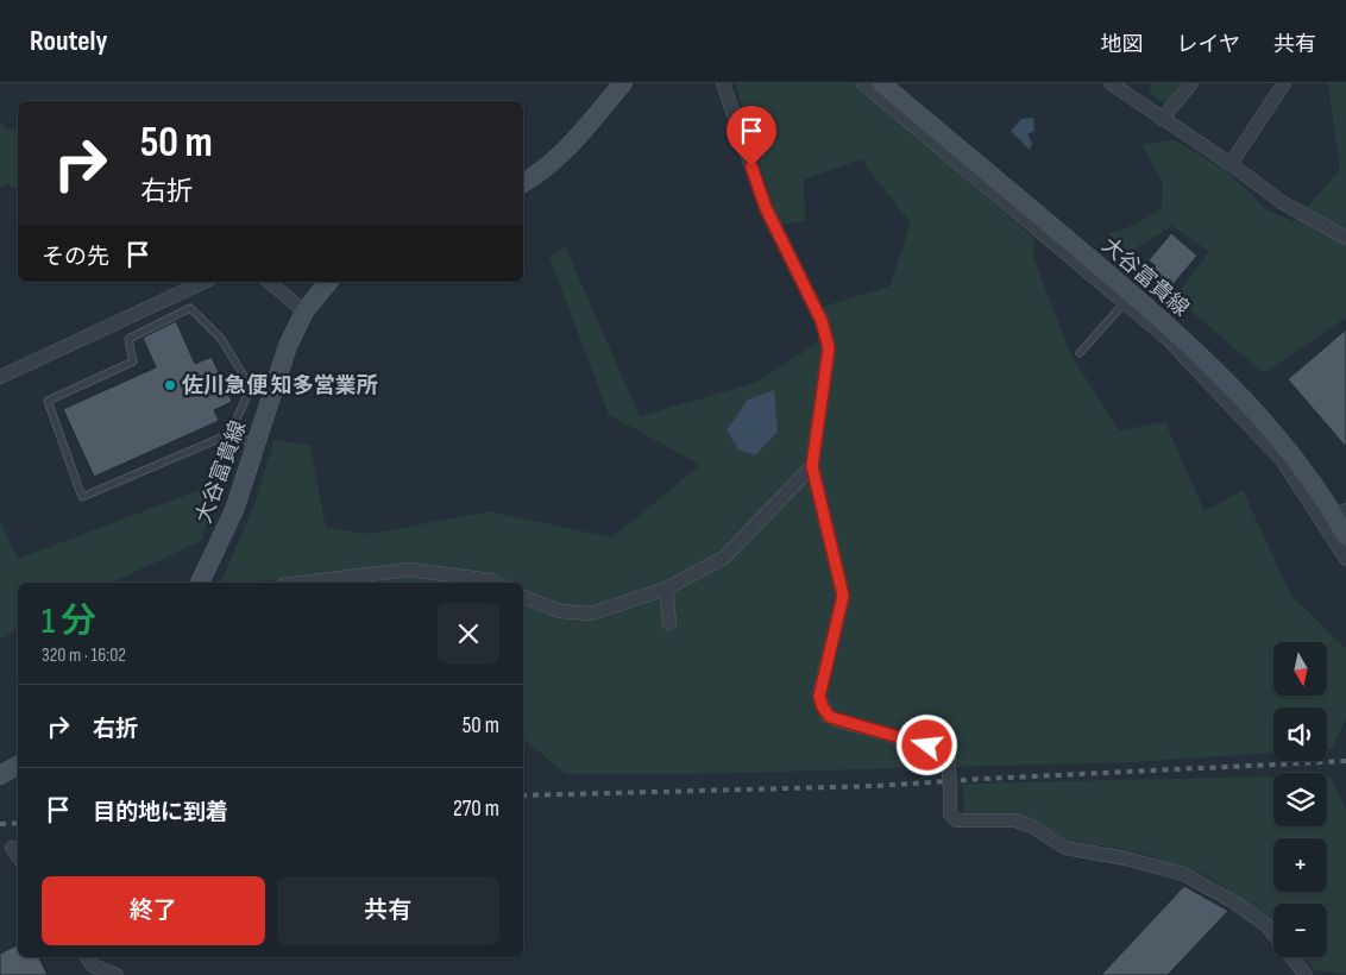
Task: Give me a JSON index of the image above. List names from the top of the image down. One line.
{"streets":{"main road":["大谷富貴線"]},"places":["佐川急便 知多営業所"],"north":"bottom","page":{"header":"Routely","nav":["地図","レイヤ","共有"],"turn":["50 m","右折"],"then":"その先","heading":["1 分","320 m · 16:02"],"map_buttons":["+","−"],"list":[{"name":"右折","value":"50 m"},{"name":"目的地に到着","value":"270 m"}],"buttons":["終了","共有"]}}
